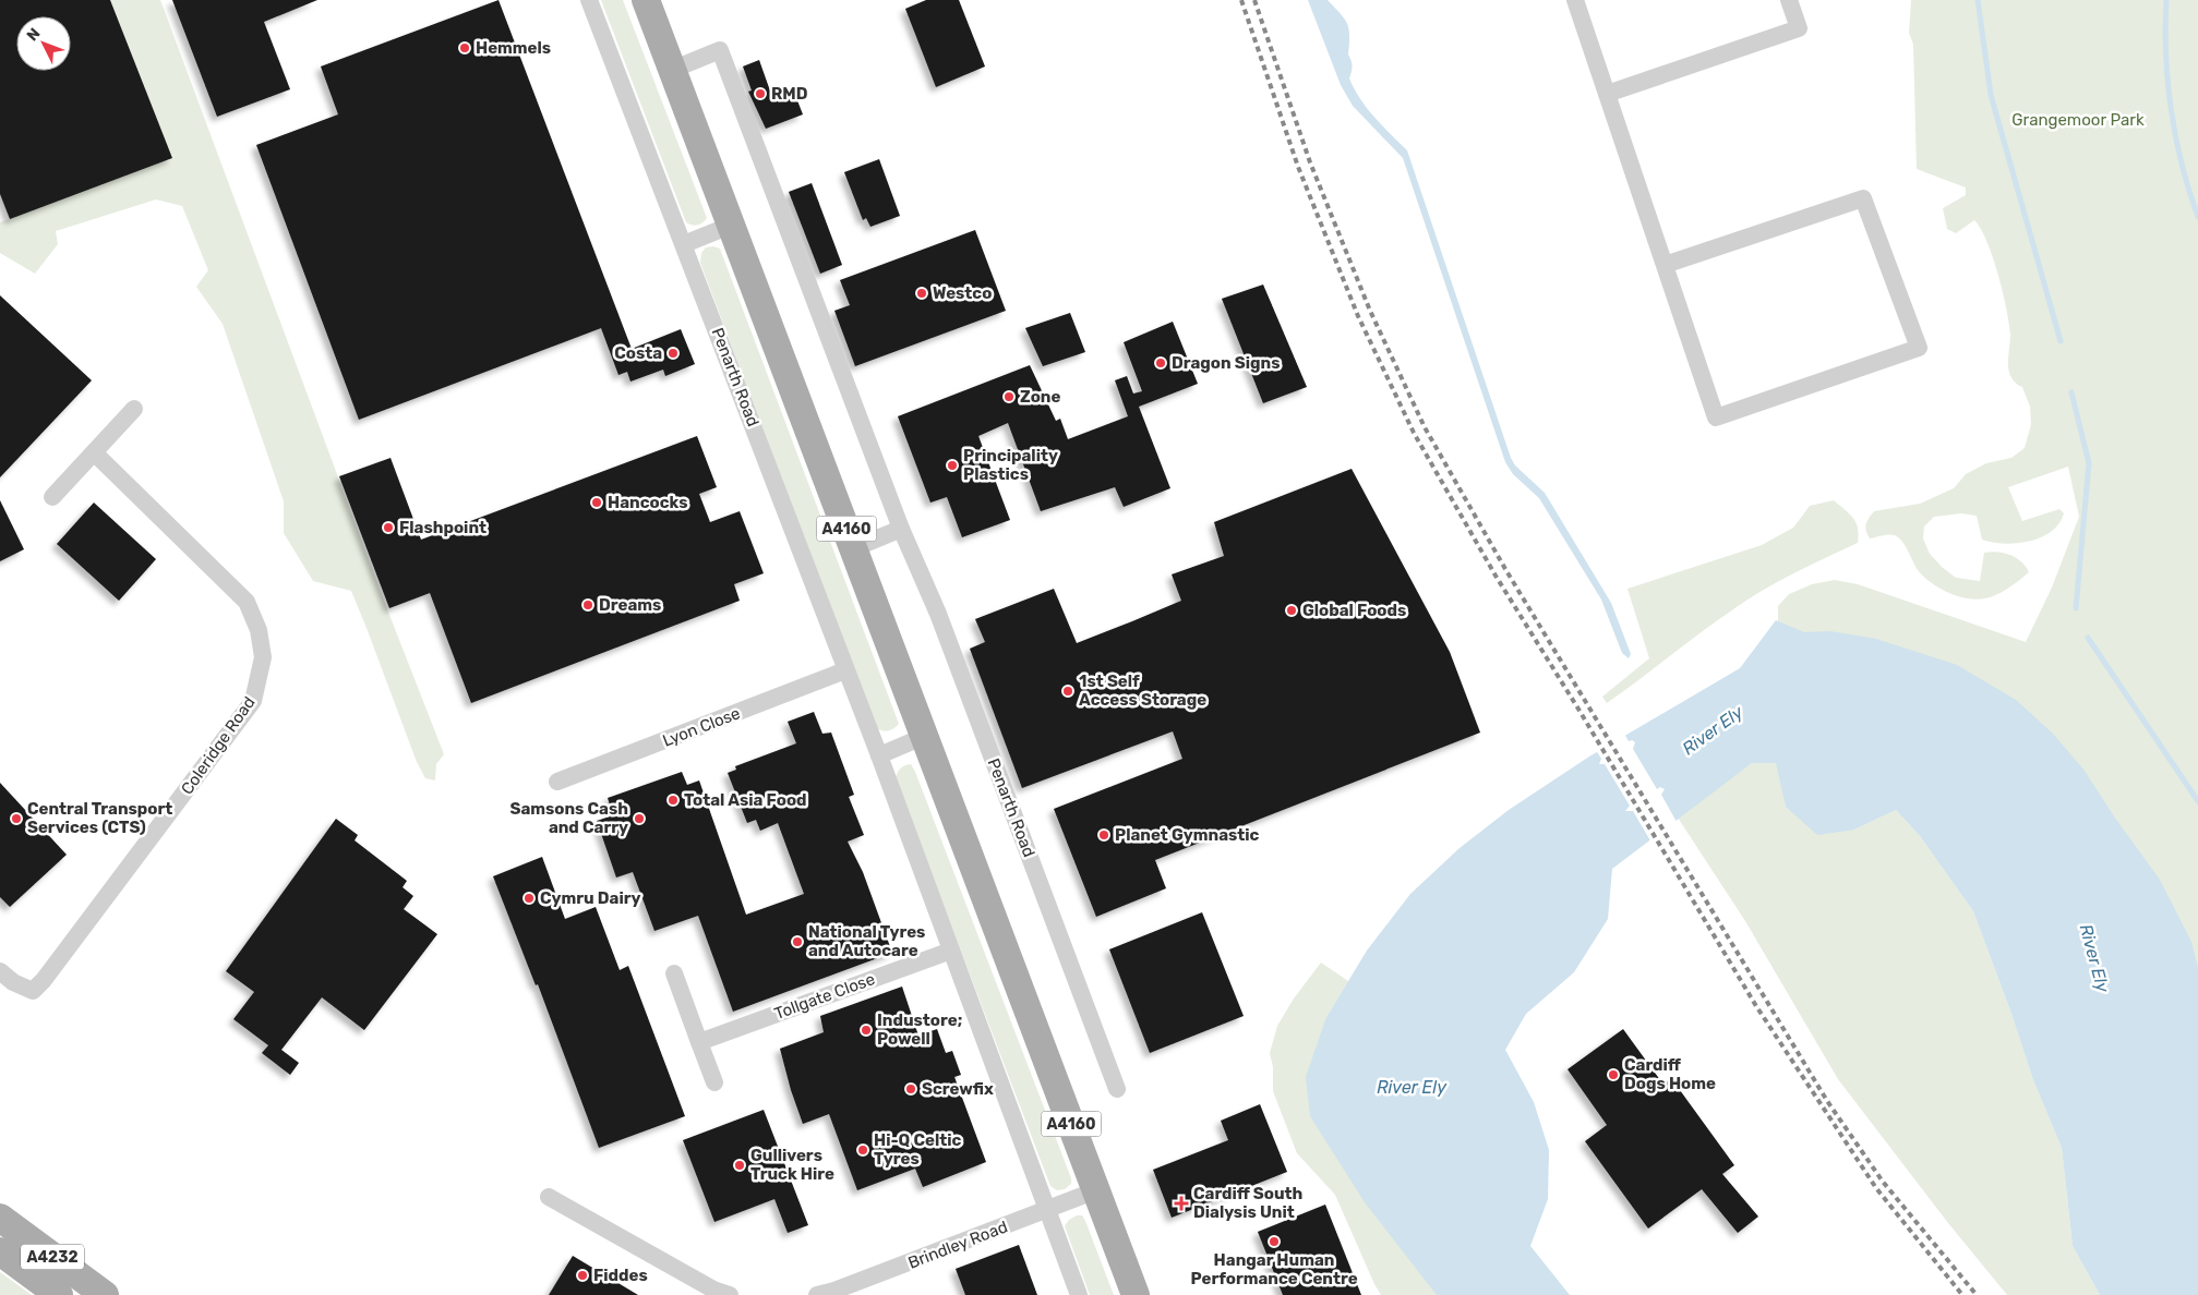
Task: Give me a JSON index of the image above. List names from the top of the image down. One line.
{"streets":{"main road":["A4160","A4232"],"street":["Penarth Road","Lyon Close","Coleridge Road","Tollgate Close","Brindley Road"]},"crossings":[["Penarth Road","A4160"],["Penarth Road","Lyon Close"],["Penarth Road","Tollgate Close"],["Penarth Road","Brindley Road"],["A4160","Brindley Road"]],"water":["River Ely"],"parks":["Grangemoor Park"],"places":{"other":["Hemmels","RMD","Westco","Costa","Dragon Signs","Zone","Principality Plastics","Hancocks","Flashpoint","Dreams","Global Foods","1st Self Access Storage","Total Asia Food","Central Transport Services (CTS)","Samsons Cash and Carry","Planet Gymnastic","Cymru Dairy","National Tyres and Autocare","Industore; Powell","Cardiff Dogs Home","Screwfix","Hi-Q Celtic Tyres","Gullivers Truck Hire","Hangar Human Performance Centre","Fiddes"],"health":["Cardiff South Dialysis Unit"]},"north":"top left"}
